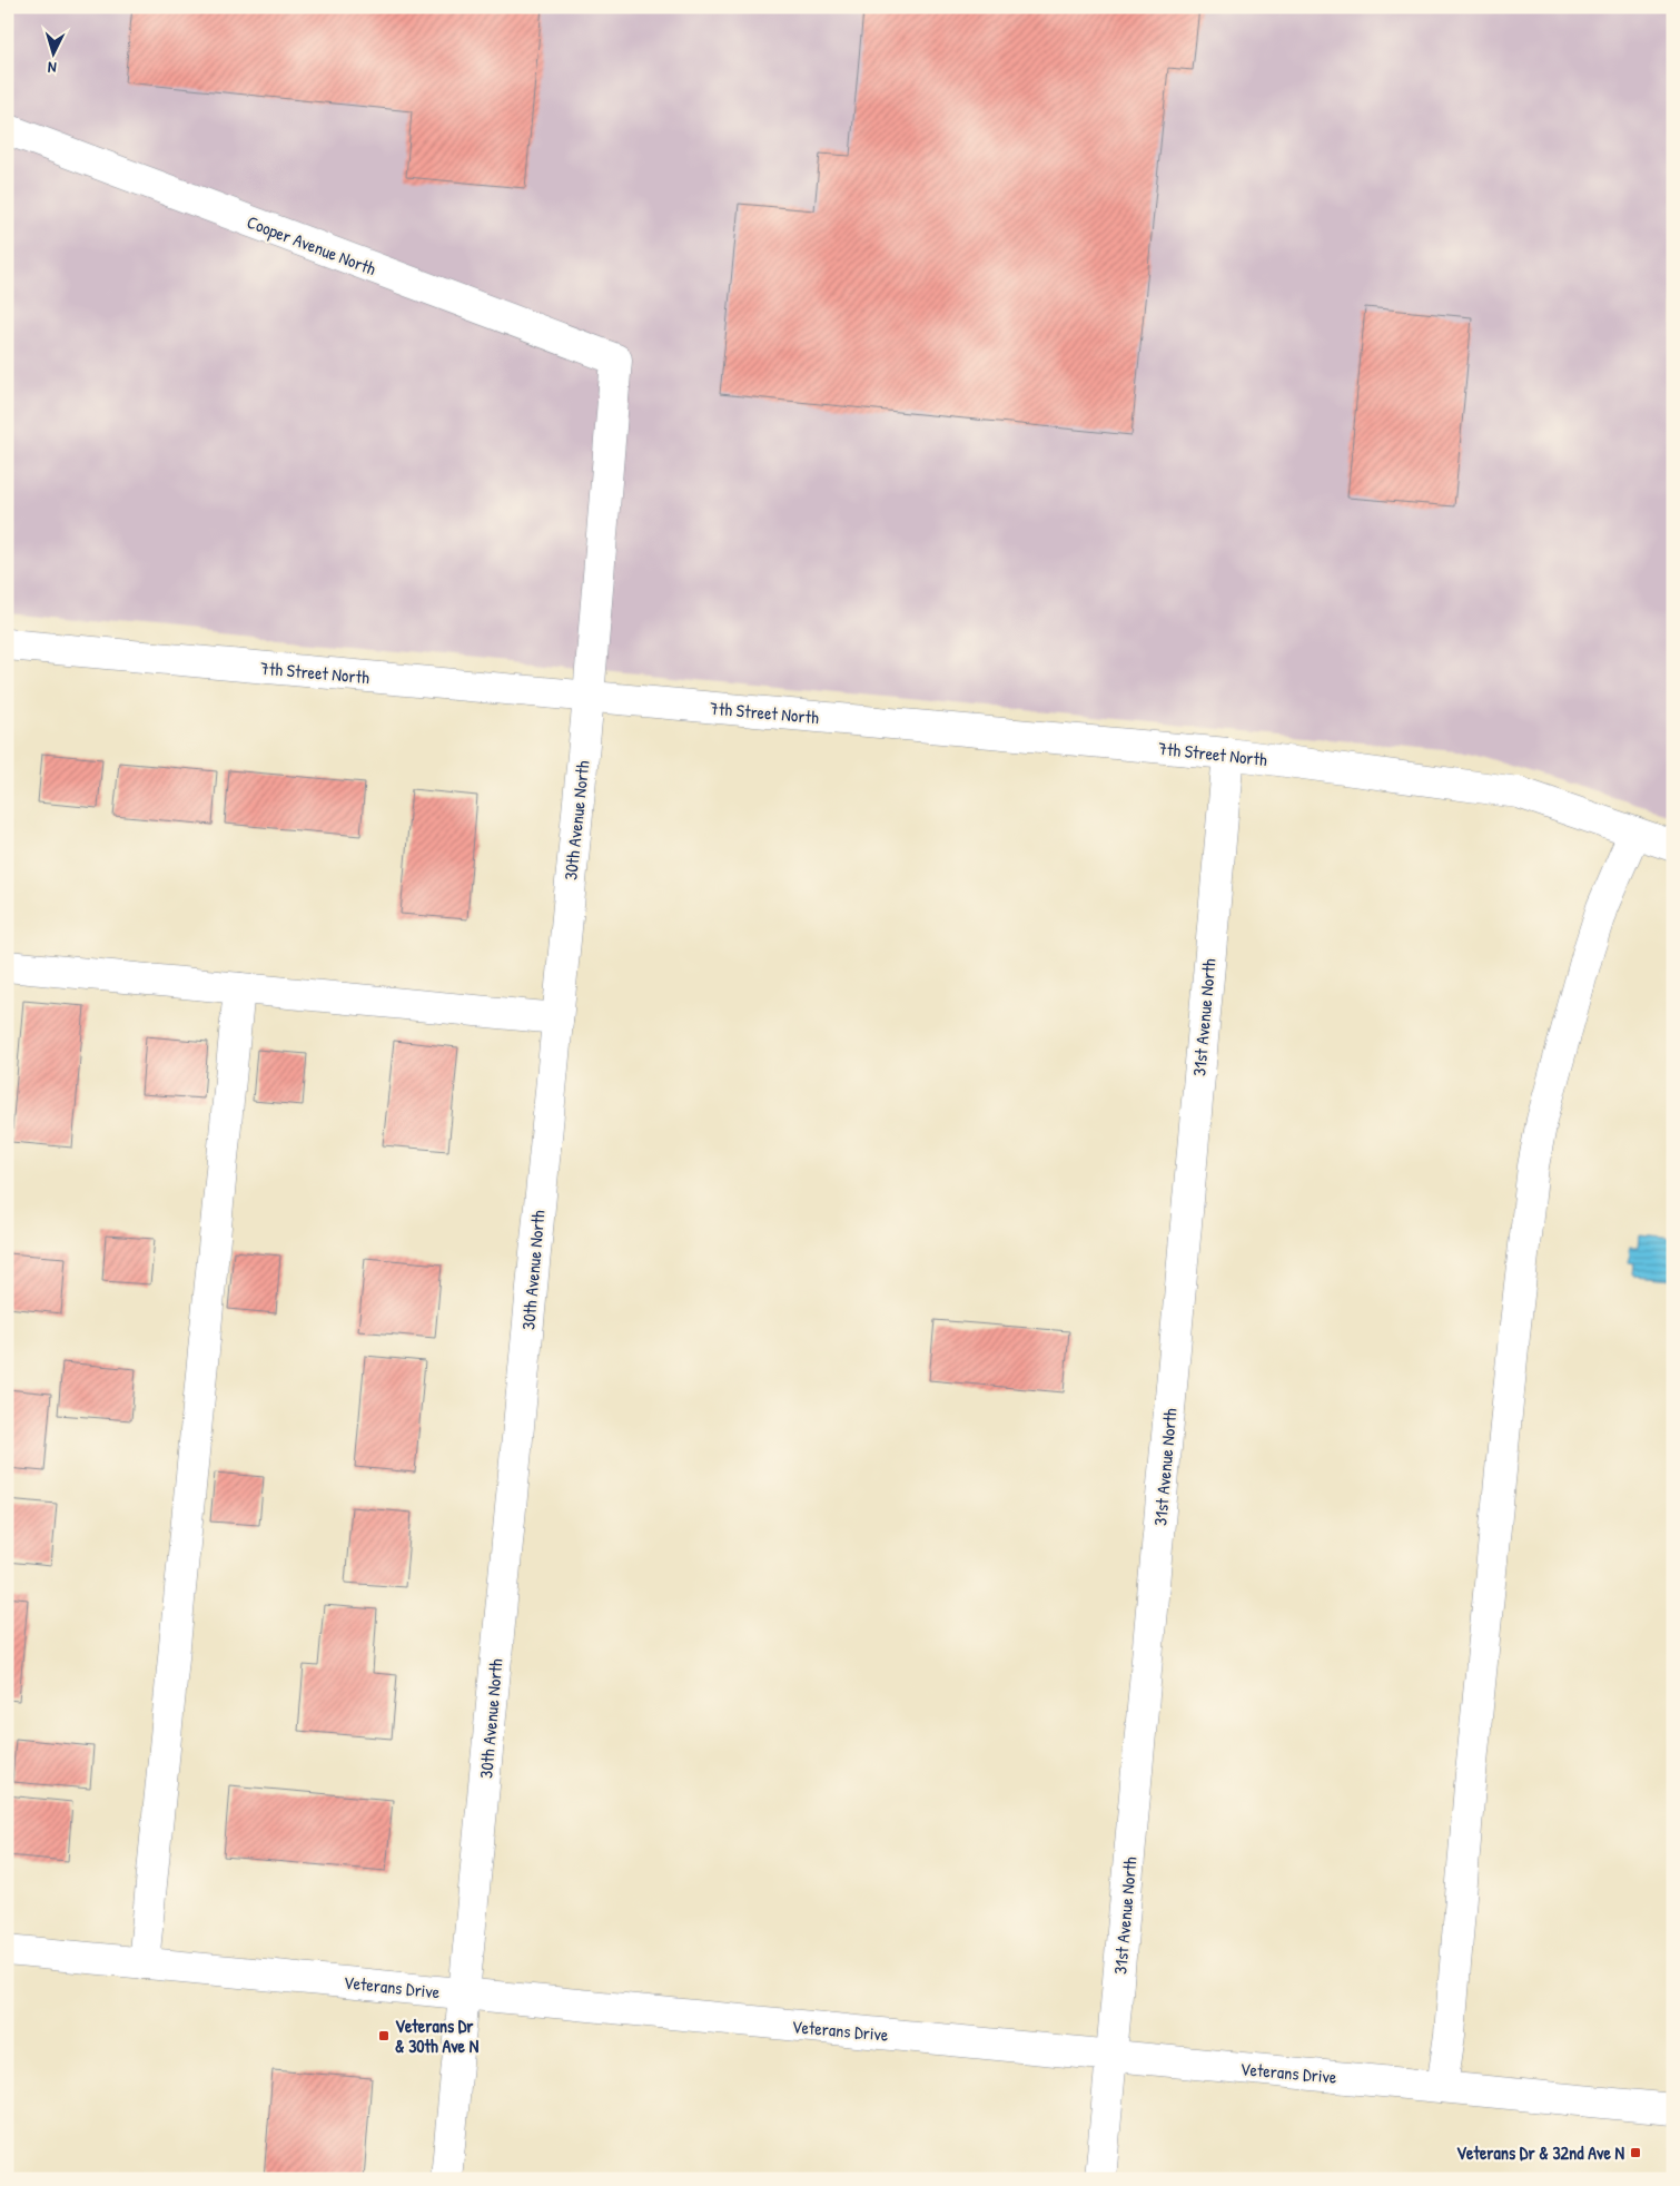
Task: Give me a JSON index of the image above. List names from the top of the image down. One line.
{"streets":{"street":["Cooper Avenue North","7th Street North","30th Avenue North","31st Avenue North","Veterans Drive"]},"crossings":[["Cooper Avenue North","30th Avenue North"],["7th Street North","30th Avenue North"],["7th Street North","31st Avenue North"],["30th Avenue North","Veterans Drive"],["31st Avenue North","Veterans Drive"]],"places":{"transit":["Veterans Dr & 30th Ave N","Veterans Dr & 32nd Ave N"]},"north":"bottom"}
